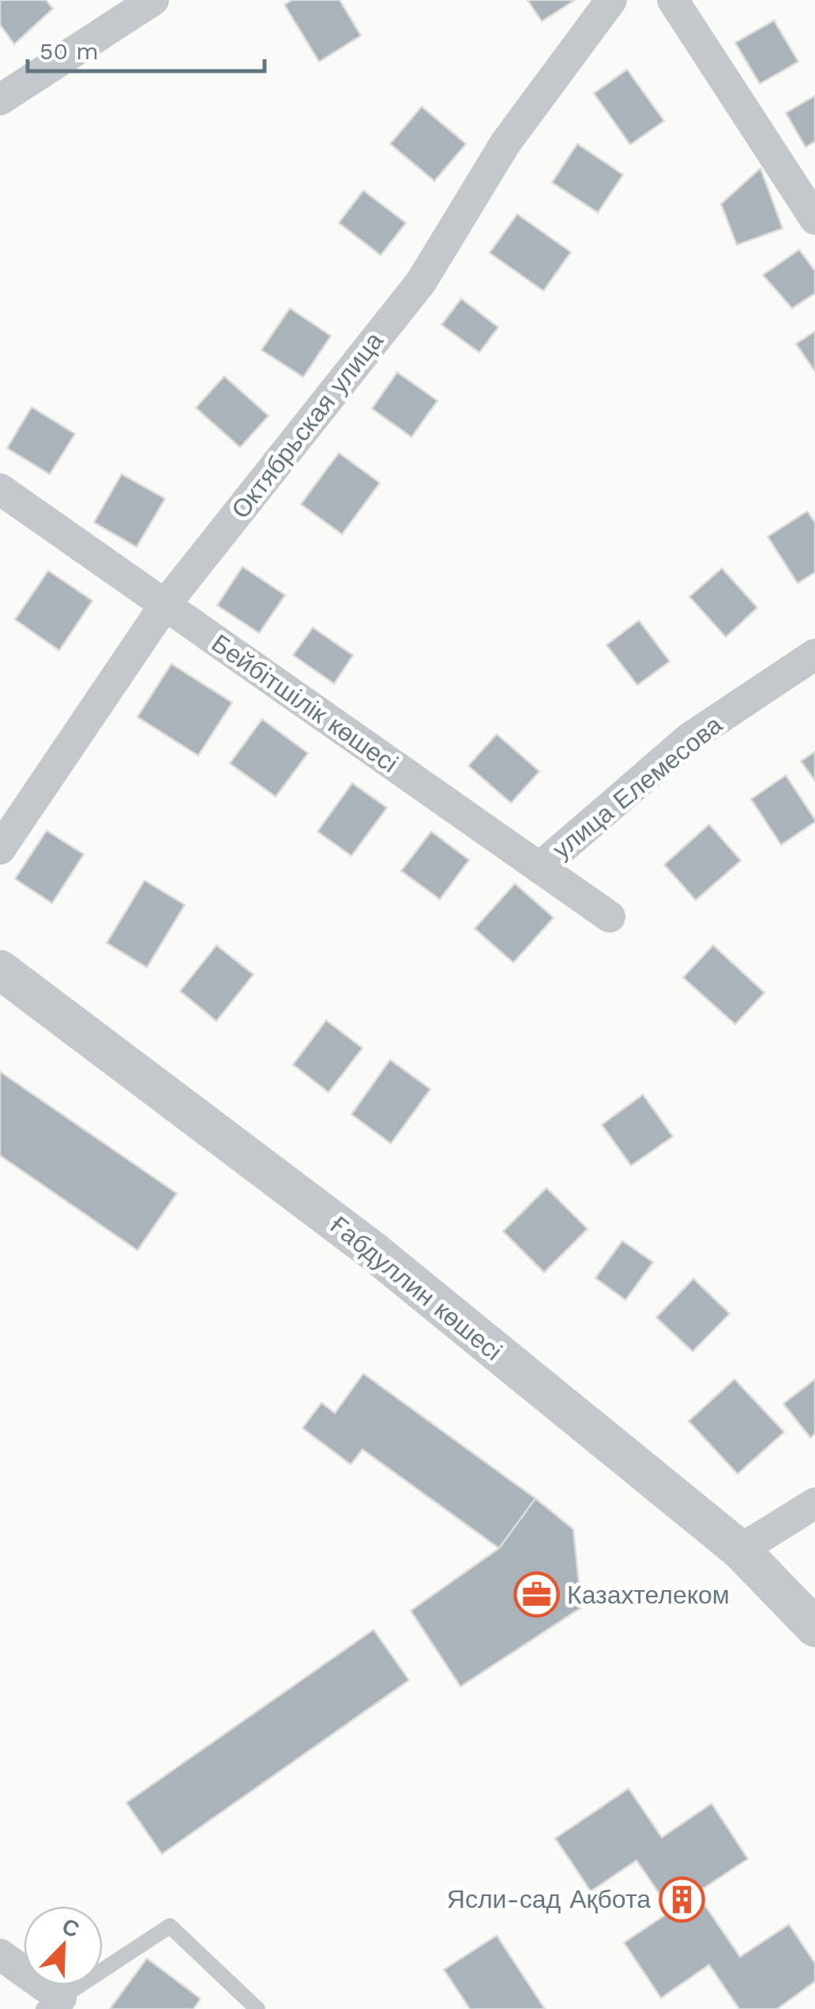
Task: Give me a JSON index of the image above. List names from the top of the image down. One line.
{"streets":{"street":["Октябрьская улица","Бейбітшілік көшесі","улица Елемесова","Ғабдуллин көшесі"]},"crossings":[["Октябрьская улица","Бейбітшілік көшесі"],["Бейбітшілік көшесі","улица Елемесова"]],"places":{"office":["Казахтелеком"],"building":["Ясли-сад Ақбота"]},"scale_bar":"50 m","north":"top right"}
